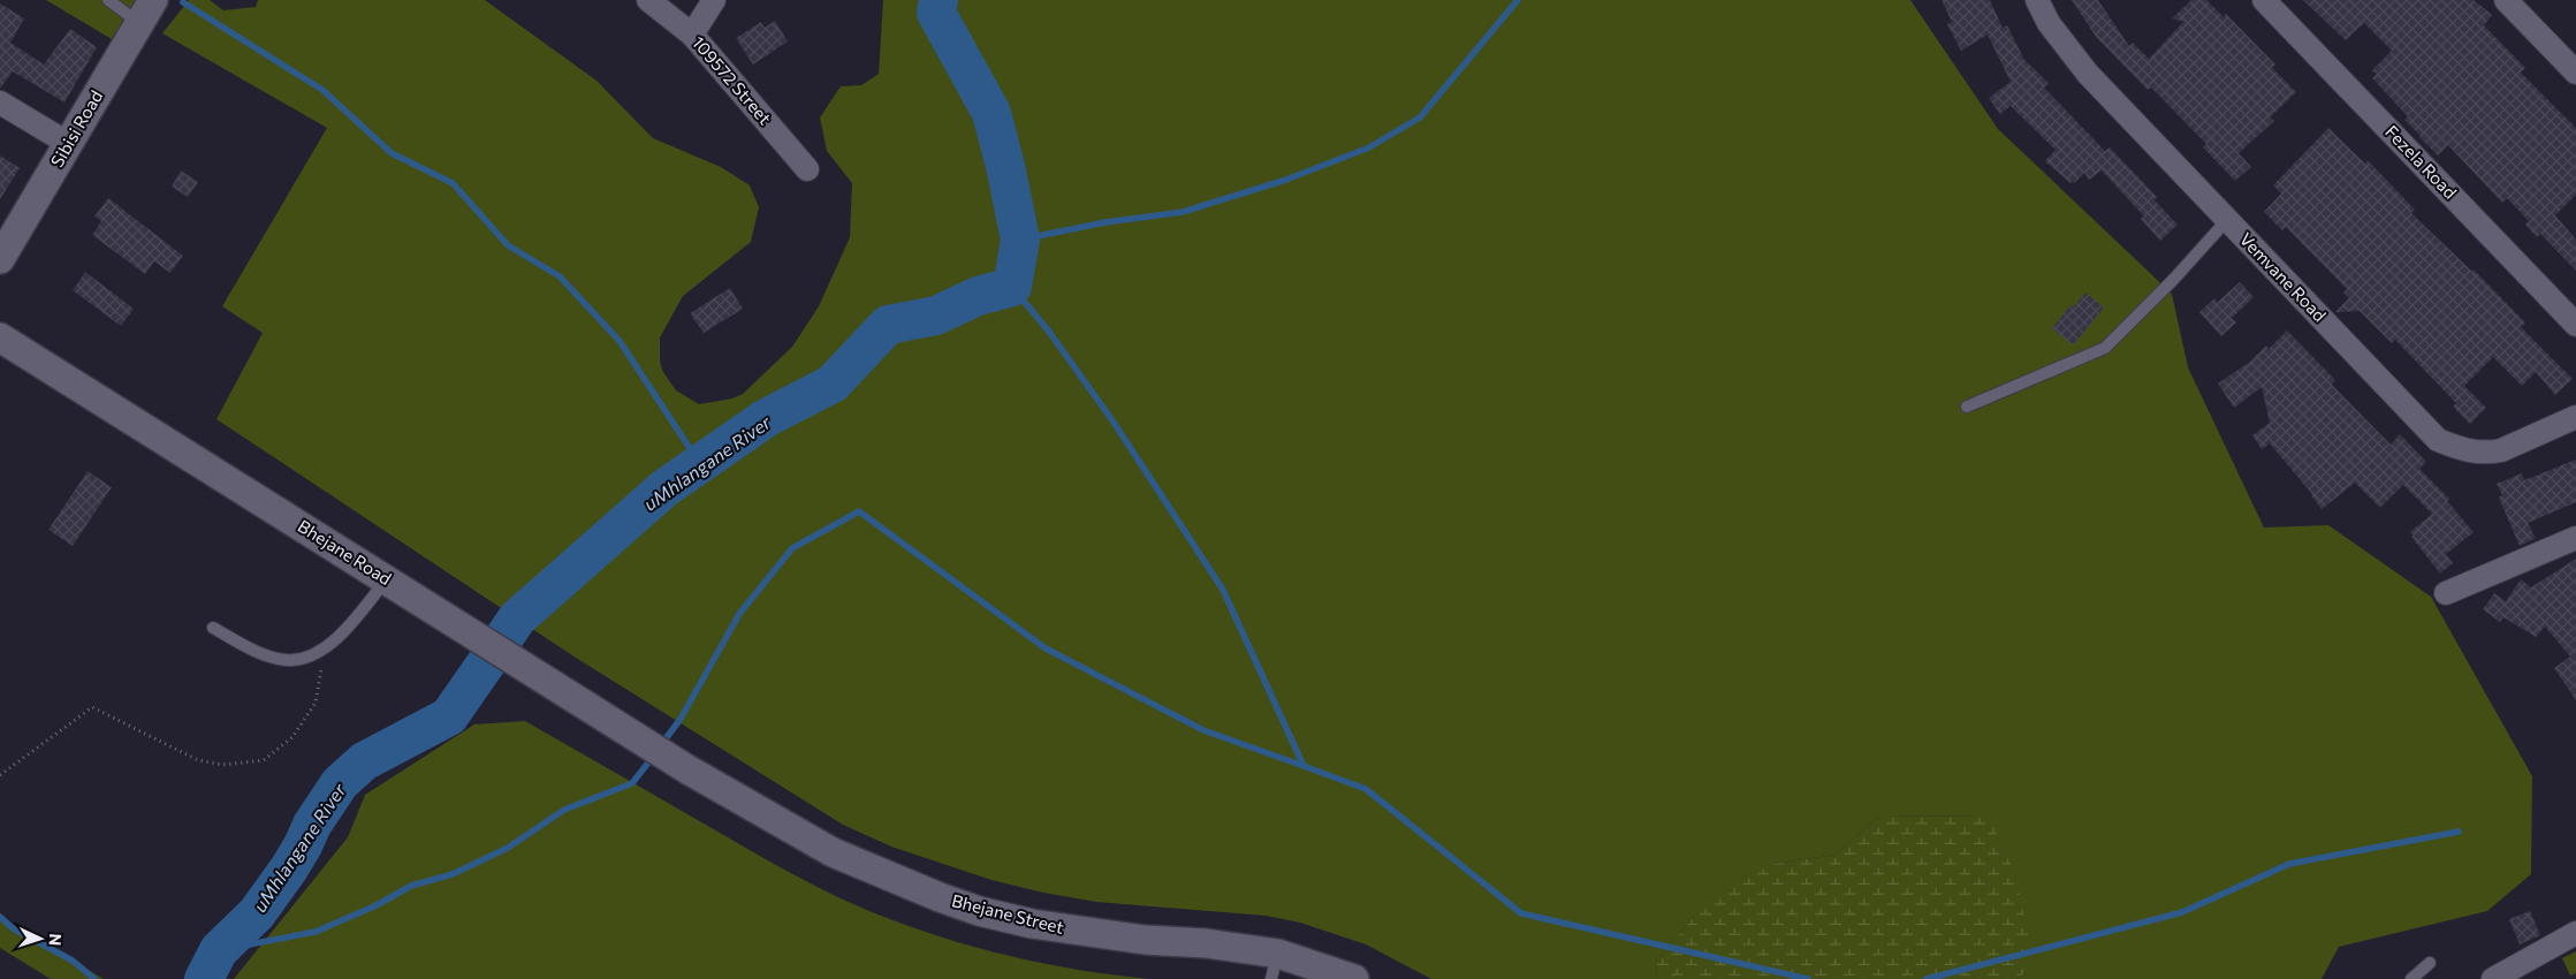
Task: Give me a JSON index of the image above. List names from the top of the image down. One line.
{"streets":{"street":["109572 Street","Sibisi Road","Fezela Road","Vemvane Road","Bhejane Road","Bhejane Street"]},"crossings":[["Bhejane Road","Bhejane Street"]],"water":["uMhlangane River"],"north":"right"}
